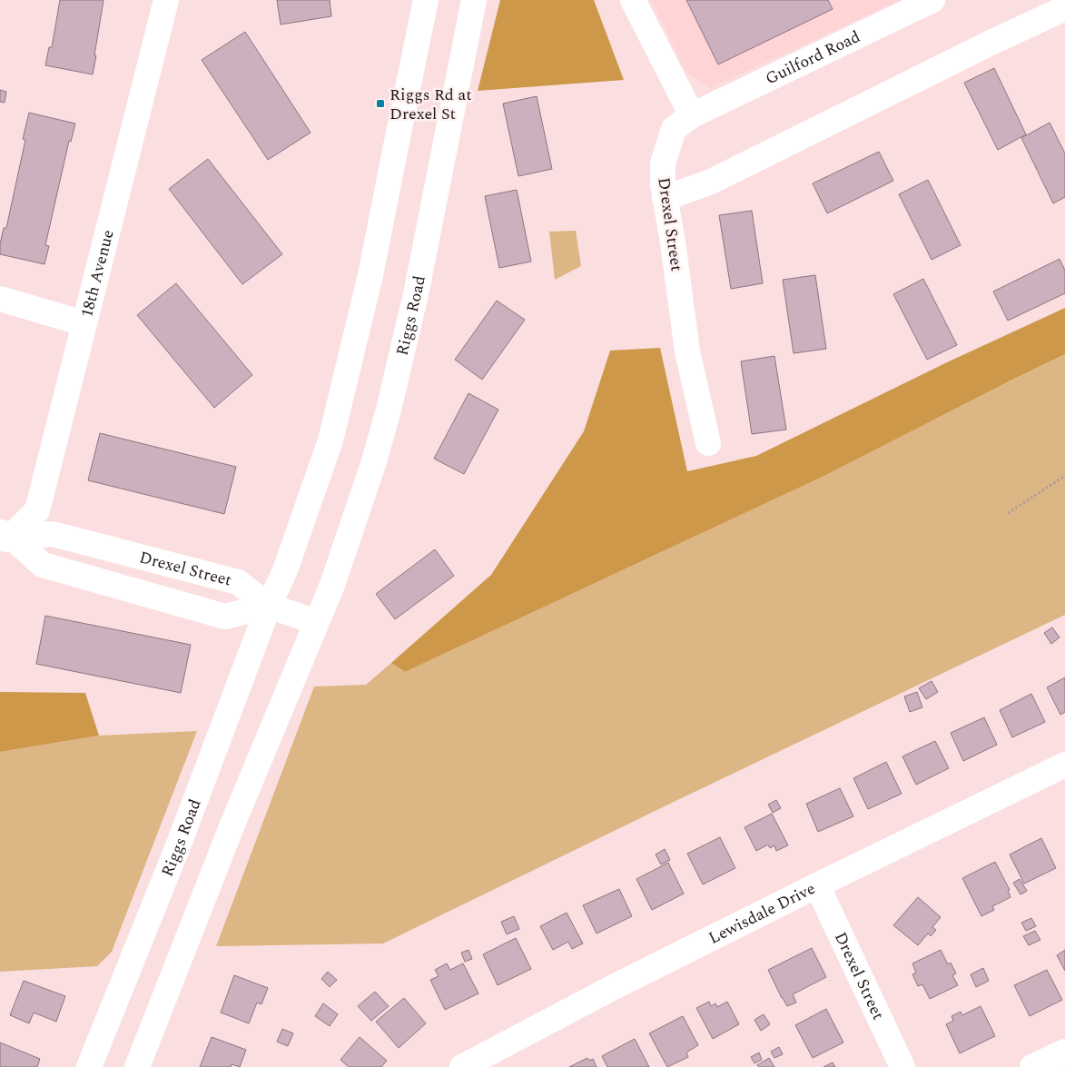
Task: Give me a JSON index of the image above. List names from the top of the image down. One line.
{"streets":{"street":["Guilford Road","Drexel Street","18th Avenue","Riggs Road","Lewisdale Drive"]},"crossings":[["Guilford Road","Drexel Street"],["Drexel Street","18th Avenue"],["Drexel Street","Riggs Road"],["Drexel Street","Lewisdale Drive"]],"places":{"transit":["Riggs Rd at Drexel St"]}}
